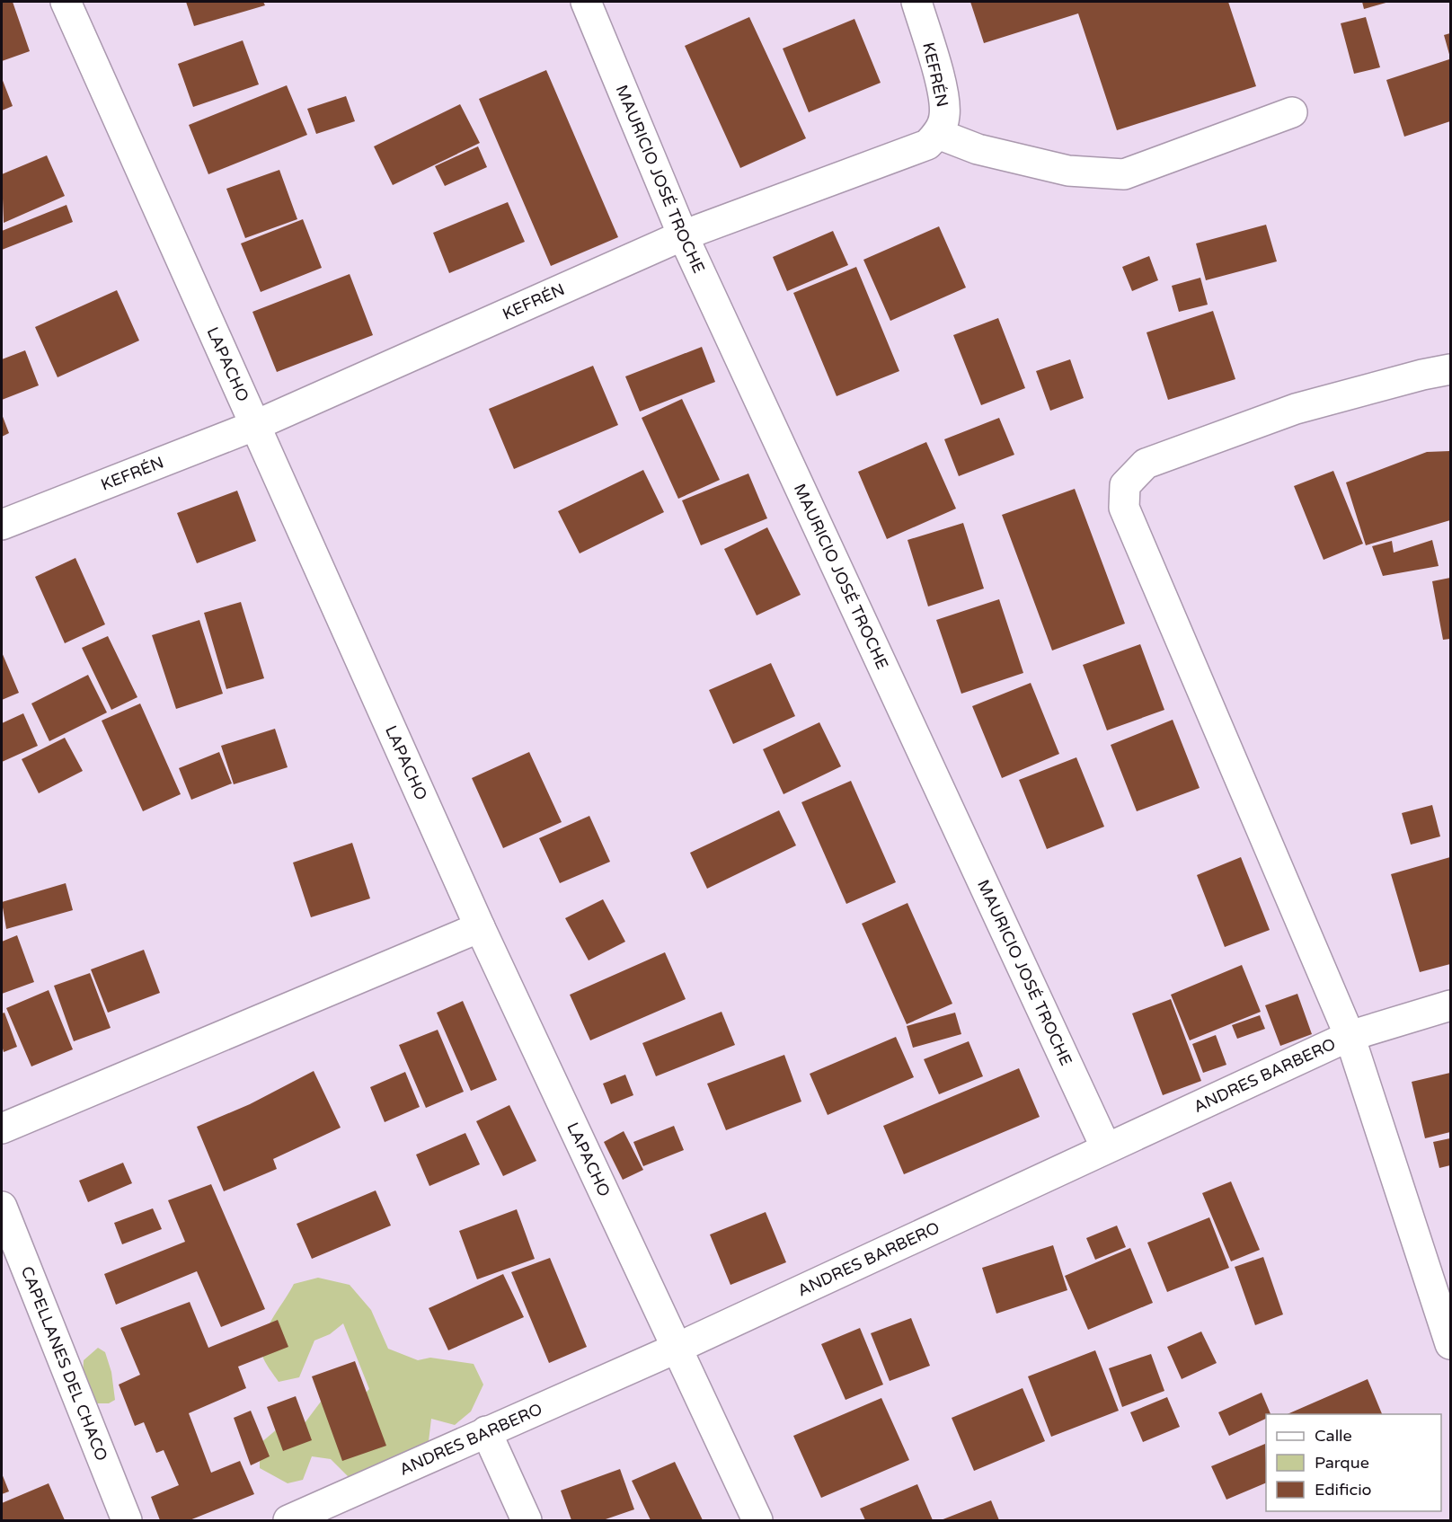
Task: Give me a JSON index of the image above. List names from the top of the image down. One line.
{"streets":{"street":["KEFRÉN","MAURICIO JOSÉ TROCHE","LAPACHO","ANDRES BARBERO","CAPELLANES DEL CHACO"]},"crossings":[["KEFRÉN","MAURICIO JOSÉ TROCHE"],["KEFRÉN","LAPACHO"],["MAURICIO JOSÉ TROCHE","ANDRES BARBERO"],["LAPACHO","ANDRES BARBERO"]],"legend":["Calle","Parque","Edificio"]}
